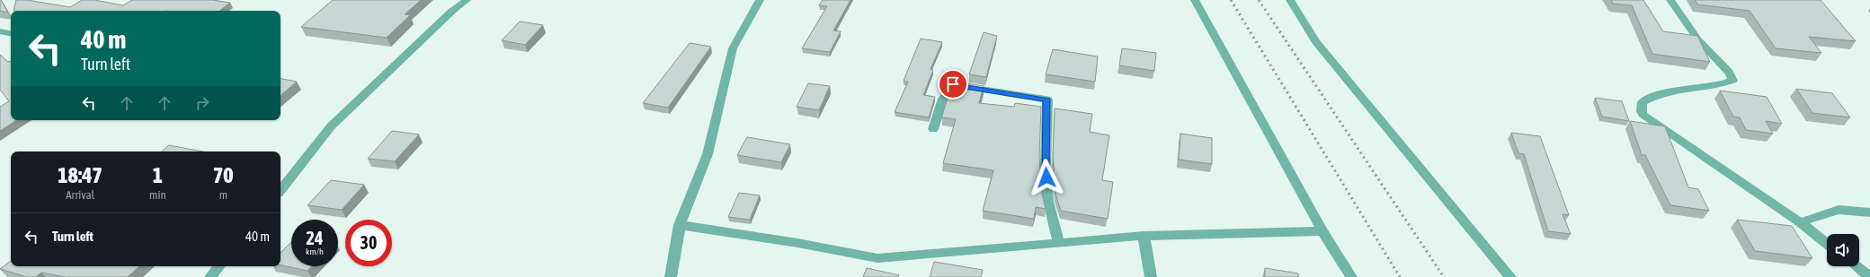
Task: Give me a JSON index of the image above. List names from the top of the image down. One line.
{"page":{"turn":["40 m","Turn left"],"eta":["18:47","Arrival","1","min","70","m"],"list":[{"name":"Turn left","value":"40 m"}],"speed":"24 km/h","limit":"30"}}
